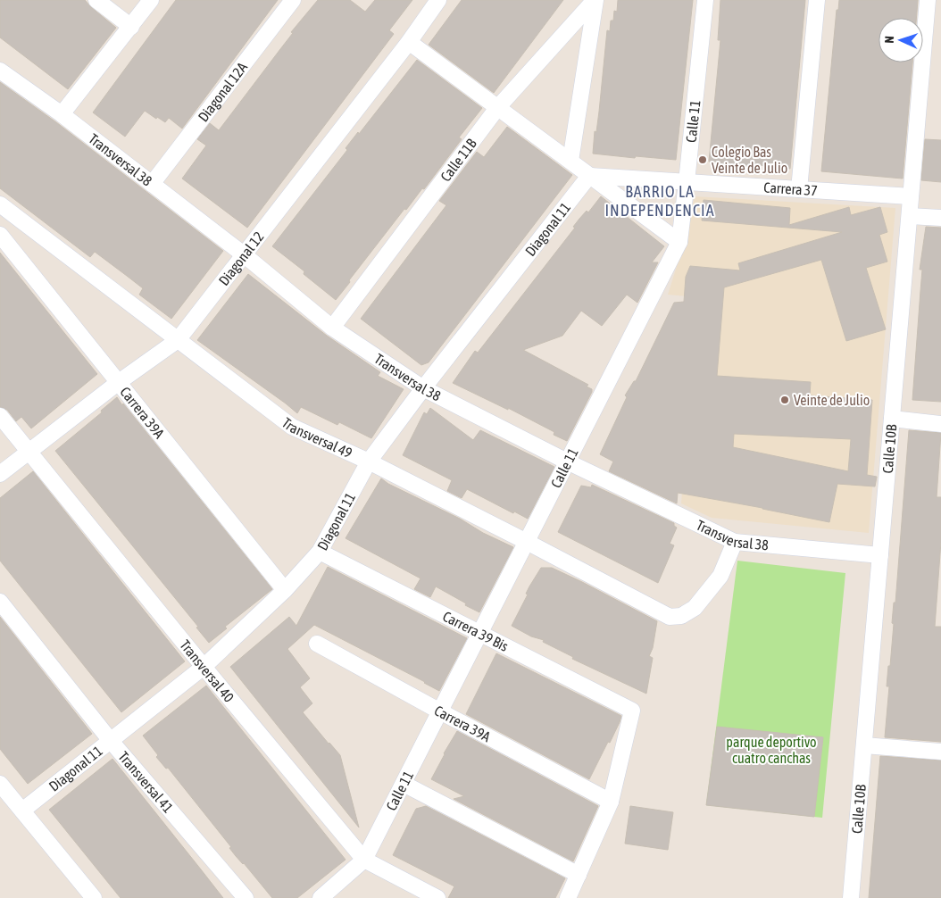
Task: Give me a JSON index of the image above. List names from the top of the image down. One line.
{"streets":{"street":["Diagonal 12A","Calle 11","Transversal 38","Calle 11B","Carrera 37","Diagonal 11","Diagonal 12","Carrera 39A","Transversal 49","Calle 10B","Carrera 39 Bis","Transversal 40","Transversal 41"]},"crossings":[["Diagonal 12A","Transversal 38"],["Calle 11","Transversal 38"],["Calle 11","Carrera 37"],["Calle 11","Carrera 39A"],["Calle 11","Transversal 49"],["Calle 11","Carrera 39 Bis"],["Calle 11","Transversal 40"],["Transversal 38","Calle 11B"],["Transversal 38","Diagonal 11"],["Transversal 38","Diagonal 12"],["Transversal 38","Transversal 49"],["Transversal 38","Calle 10B"],["Carrera 37","Diagonal 11"],["Carrera 37","Calle 10B"],["Diagonal 11","Carrera 39A"],["Diagonal 11","Transversal 49"],["Diagonal 11","Carrera 39 Bis"],["Diagonal 11","Transversal 40"],["Diagonal 11","Transversal 41"],["Diagonal 12","Carrera 39A"],["Diagonal 12","Transversal 49"],["Diagonal 12","Transversal 40"],["Carrera 39A","Carrera 39 Bis"]],"districts":["BARRIO LA INDEPENDENCIA"],"parks":["parque deportivo cuatro canchas"],"places":["Colegio Bas Veinte de Julio","Veinte de Julio"],"north":"left"}
